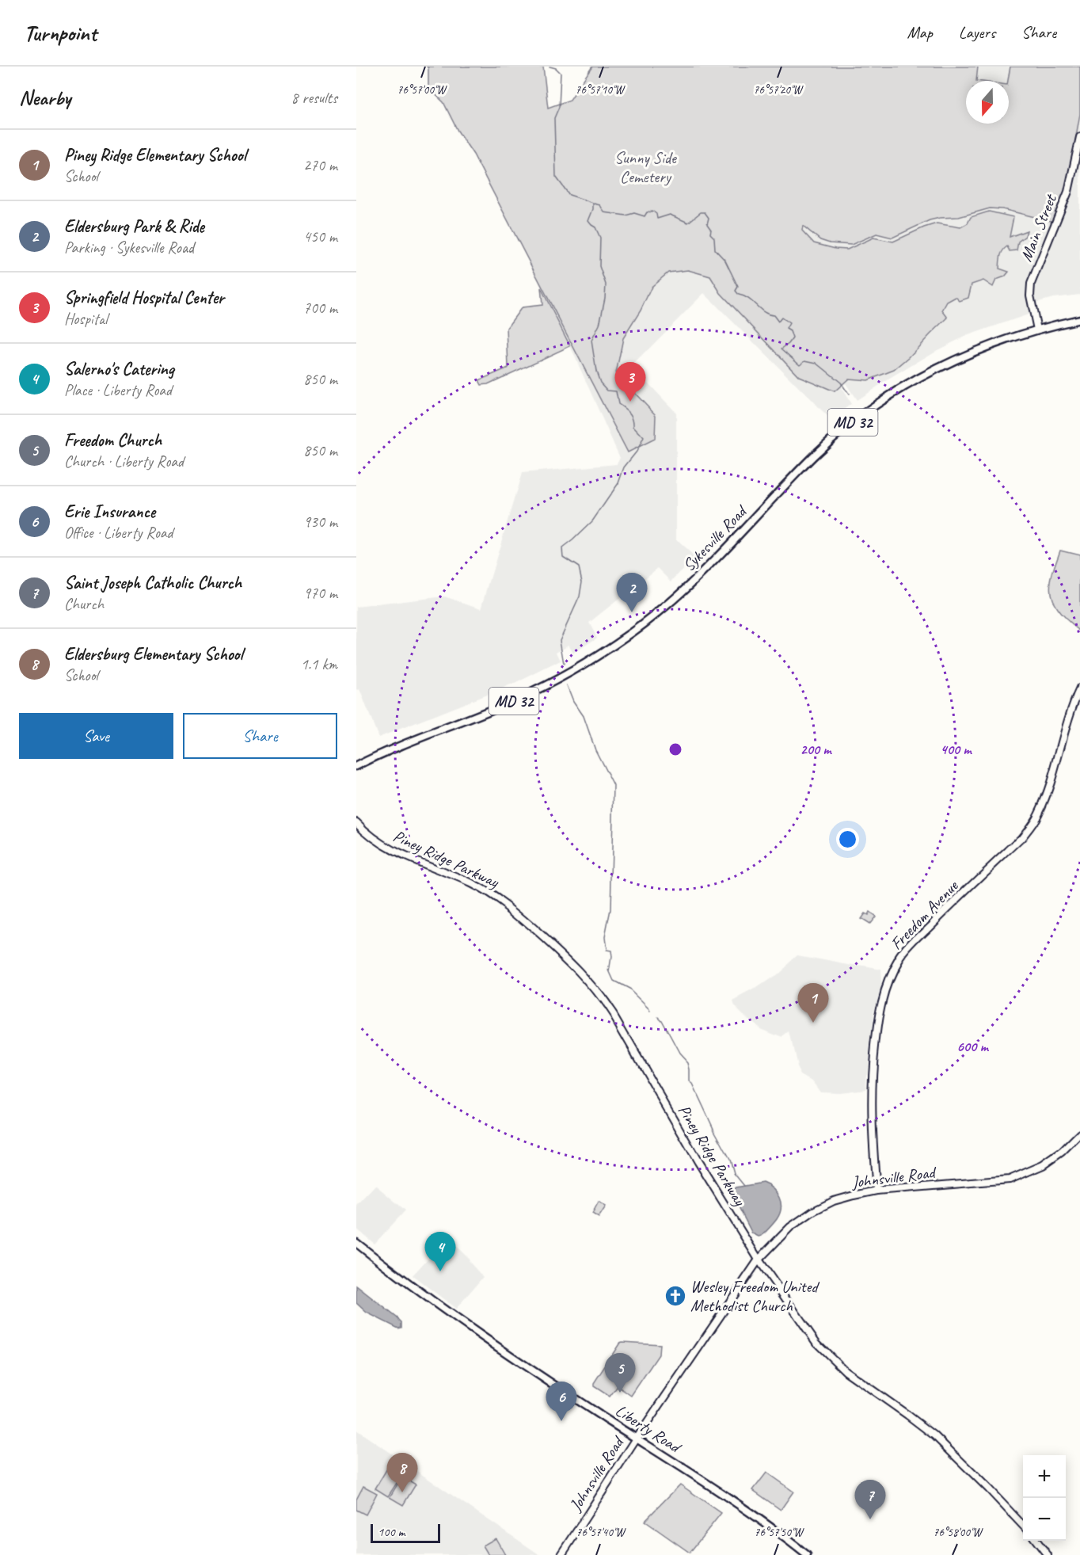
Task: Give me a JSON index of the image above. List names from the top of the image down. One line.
{"streets":{"main road":["MD 32","Sykesville Road","Liberty Road"],"street":["Main Street","Piney Ridge Parkway","Freedom Avenue","Johnsville Road"]},"crossings":[["Main Street","Sykesville Road"],["Piney Ridge Parkway","Johnsville Road"],["Freedom Avenue","Johnsville Road"],["Johnsville Road","Liberty Road"]],"parks":["Sunny Side Cemetery"],"places":{"church":["Wesley Freedom United Methodist Church"]},"scale_bar":"100 m","north":"bottom","page":{"header":"Turnpoint","nav":["Map","Layers","Share"],"heading":["Nearby","8 results"],"list":[{"mark":"1","name":"Piney Ridge Elementary School","note":"School","value":"270 m"},{"mark":"2","name":"Eldersburg Park & Ride","note":"Parking · Sykesville Road","value":"450 m"},{"mark":"3","name":"Springfield Hospital Center","note":"Hospital","value":"700 m"},{"mark":"4","name":"Salerno's Catering","note":"Place · Liberty Road","value":"850 m"},{"mark":"5","name":"Freedom Church","note":"Church · Liberty Road","value":"850 m"},{"mark":"6","name":"Erie Insurance","note":"Office · Liberty Road","value":"930 m"},{"mark":"7","name":"Saint Joseph Catholic Church","note":"Church","value":"970 m"},{"mark":"8","name":"Eldersburg Elementary School","note":"School","value":"1.1 km"}],"pins":["3","2","1","4","5","6","8","7"],"buttons":["Save","Share"],"map_buttons":["+","−"],"scale":"100 m"},"coordinates":["76°57'20\"W","76°57'00\"W","76°57'10\"W","76°57'40\"W","76°57'50\"W","76°58'00\"W"],"rings":["200 m","400 m","600 m"]}
